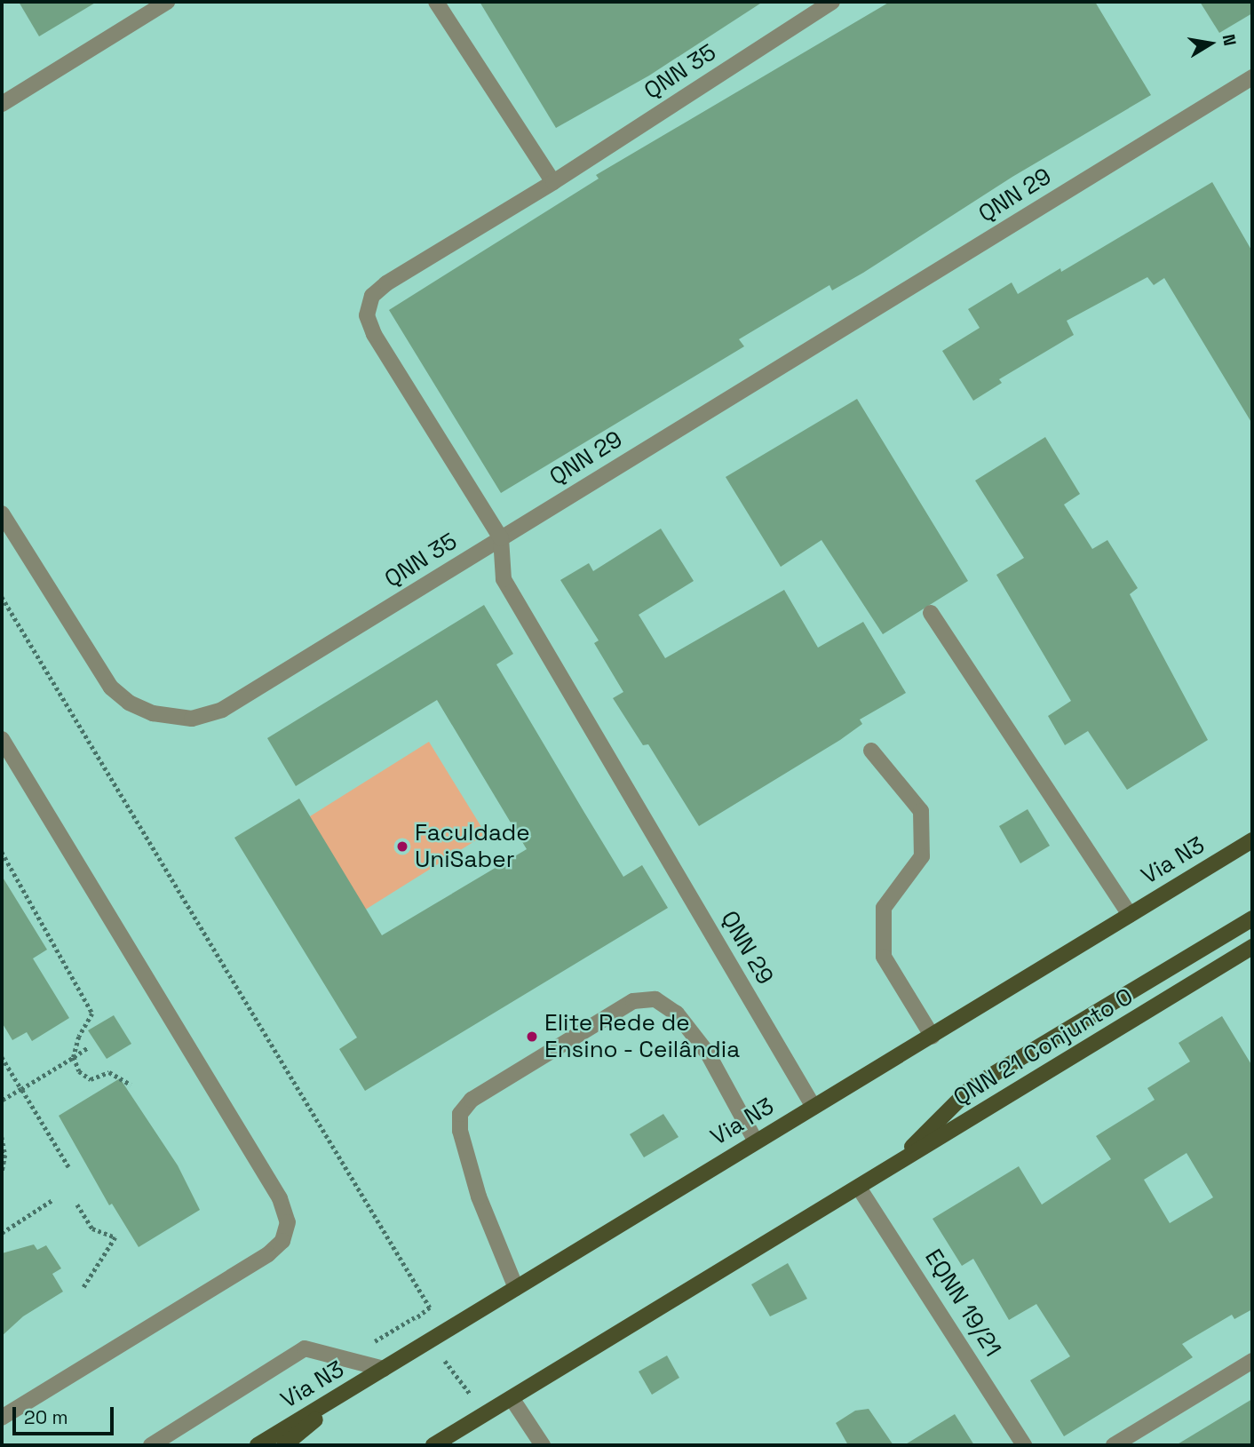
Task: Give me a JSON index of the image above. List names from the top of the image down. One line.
{"streets":{"main road":["Via N3","QNN 21 Conjunto O"],"street":["QNN 35","QNN 29","EQNN 19/21"]},"crossings":[["QNN 35","QNN 29"],["QNN 29","Via N3"],["QNN 21 Conjunto O","EQNN 19/21"]],"places":["Faculdade UniSaber","Elite Rede de Ensino - Ceilândia"],"scale_bar":"20 m","north":"right"}
